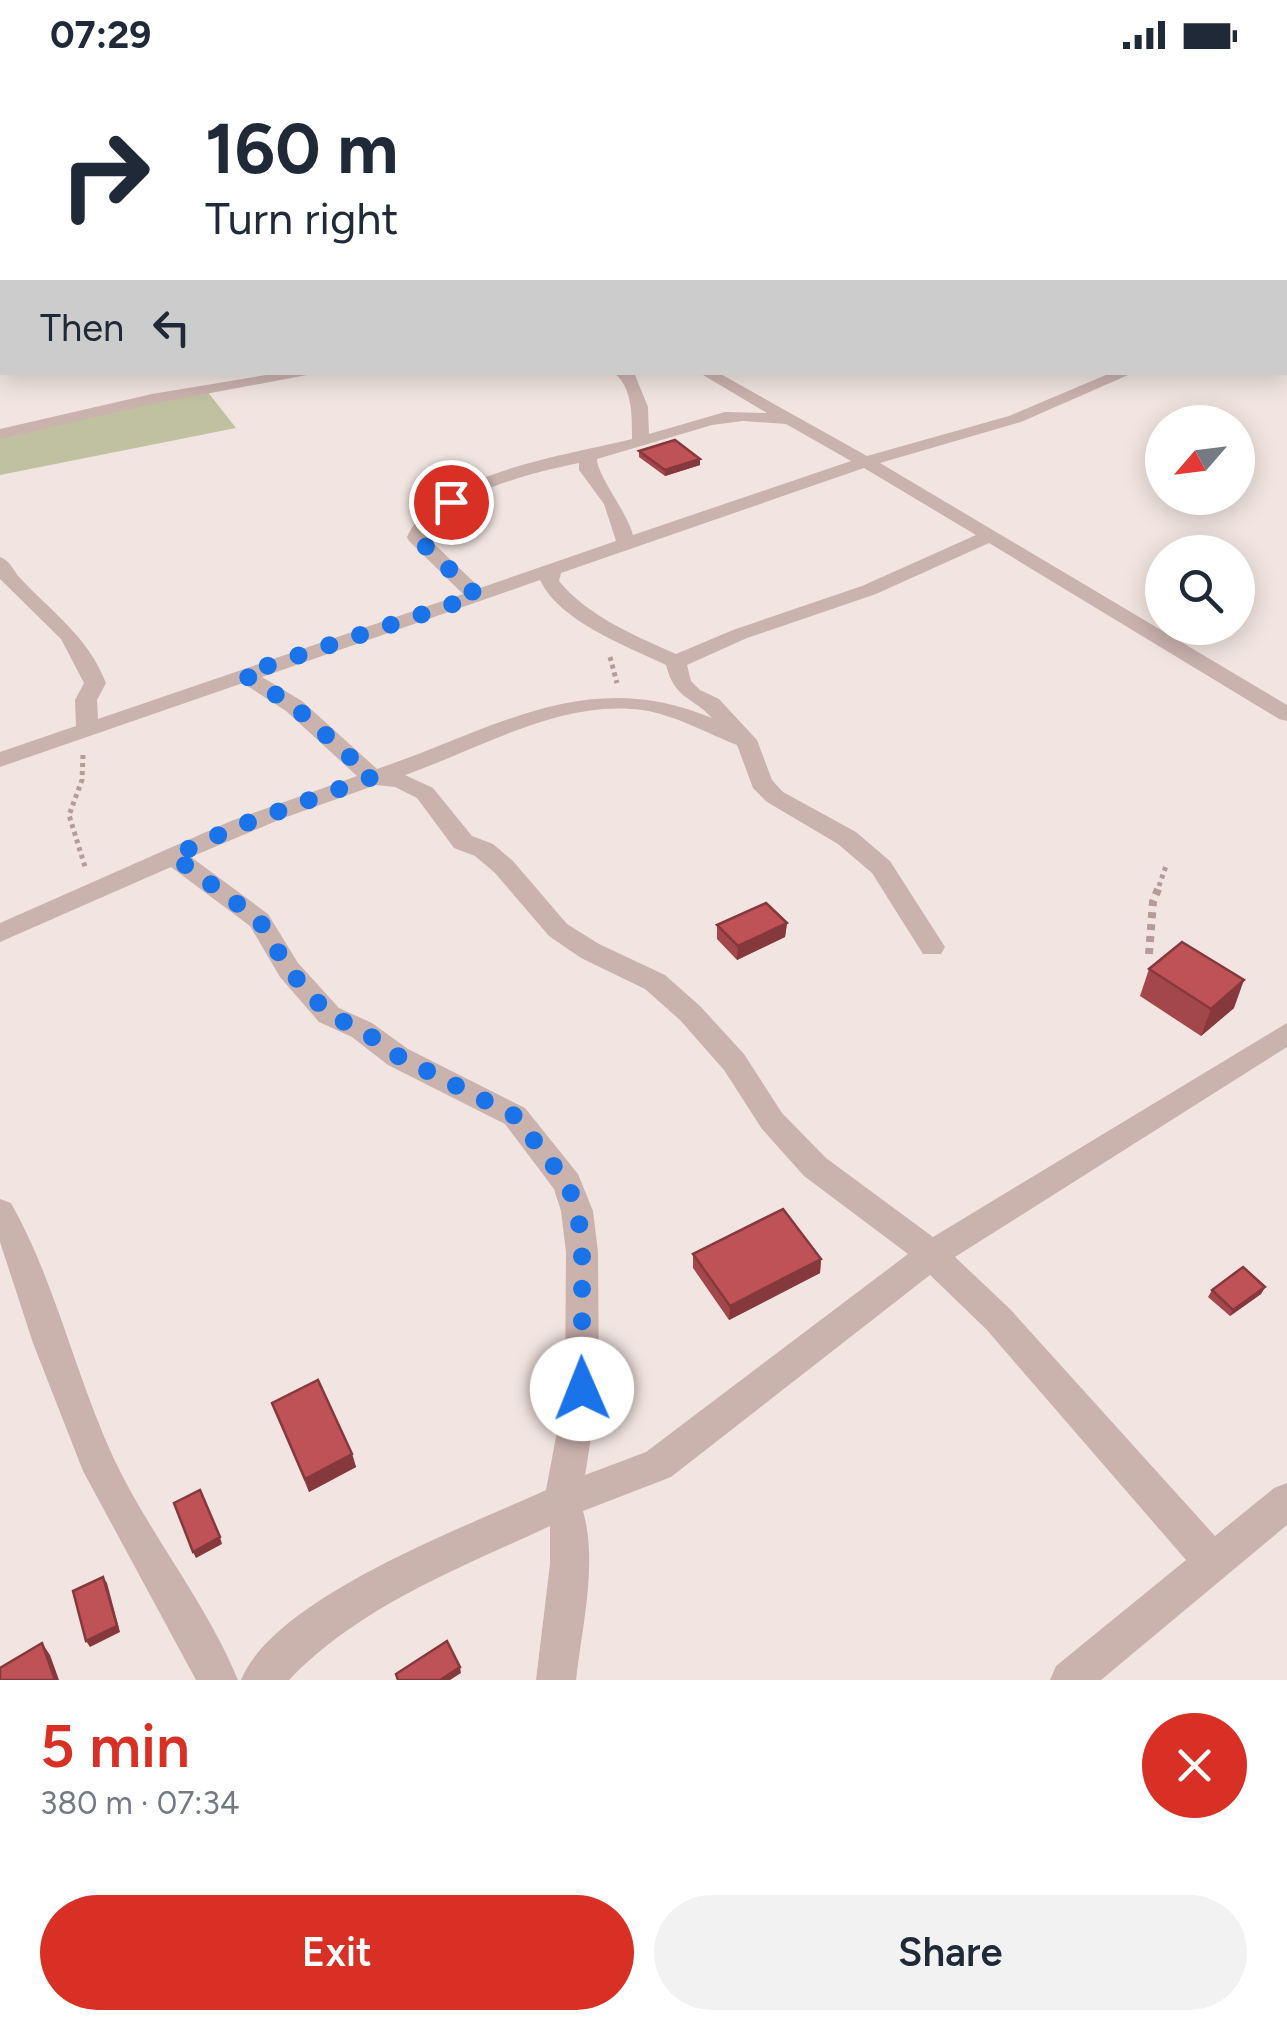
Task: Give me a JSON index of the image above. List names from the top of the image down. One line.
{"north":"bottom left","page":{"status":"07:29","turn":["160 m","Turn right"],"then":"Then","heading":["5 min","380 m · 07:34"],"buttons":["Exit","Share"]}}
